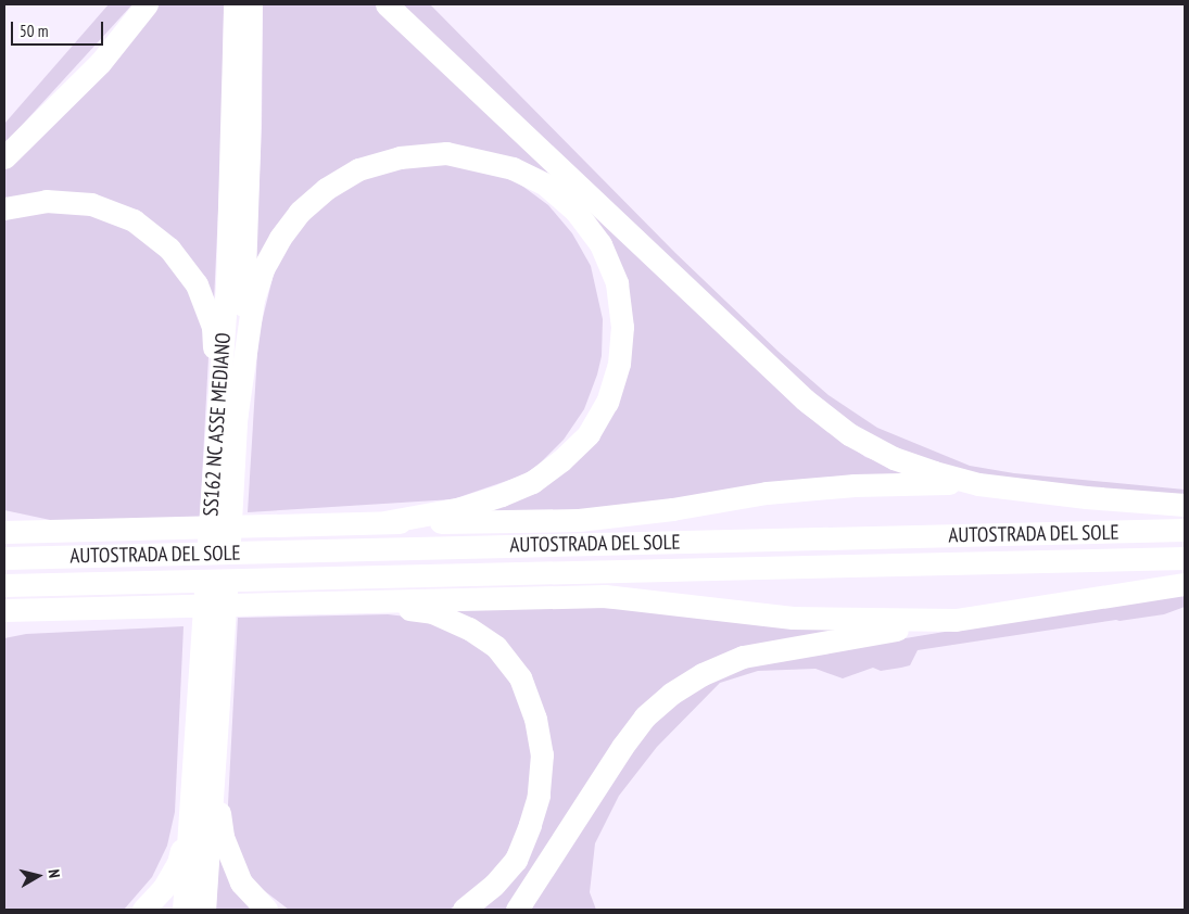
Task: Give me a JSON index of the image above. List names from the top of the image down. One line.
{"streets":{"highway":["SS162 NC ASSE MEDIANO","AUTOSTRADA DEL SOLE"]},"scale_bar":"50 m","north":"right"}
